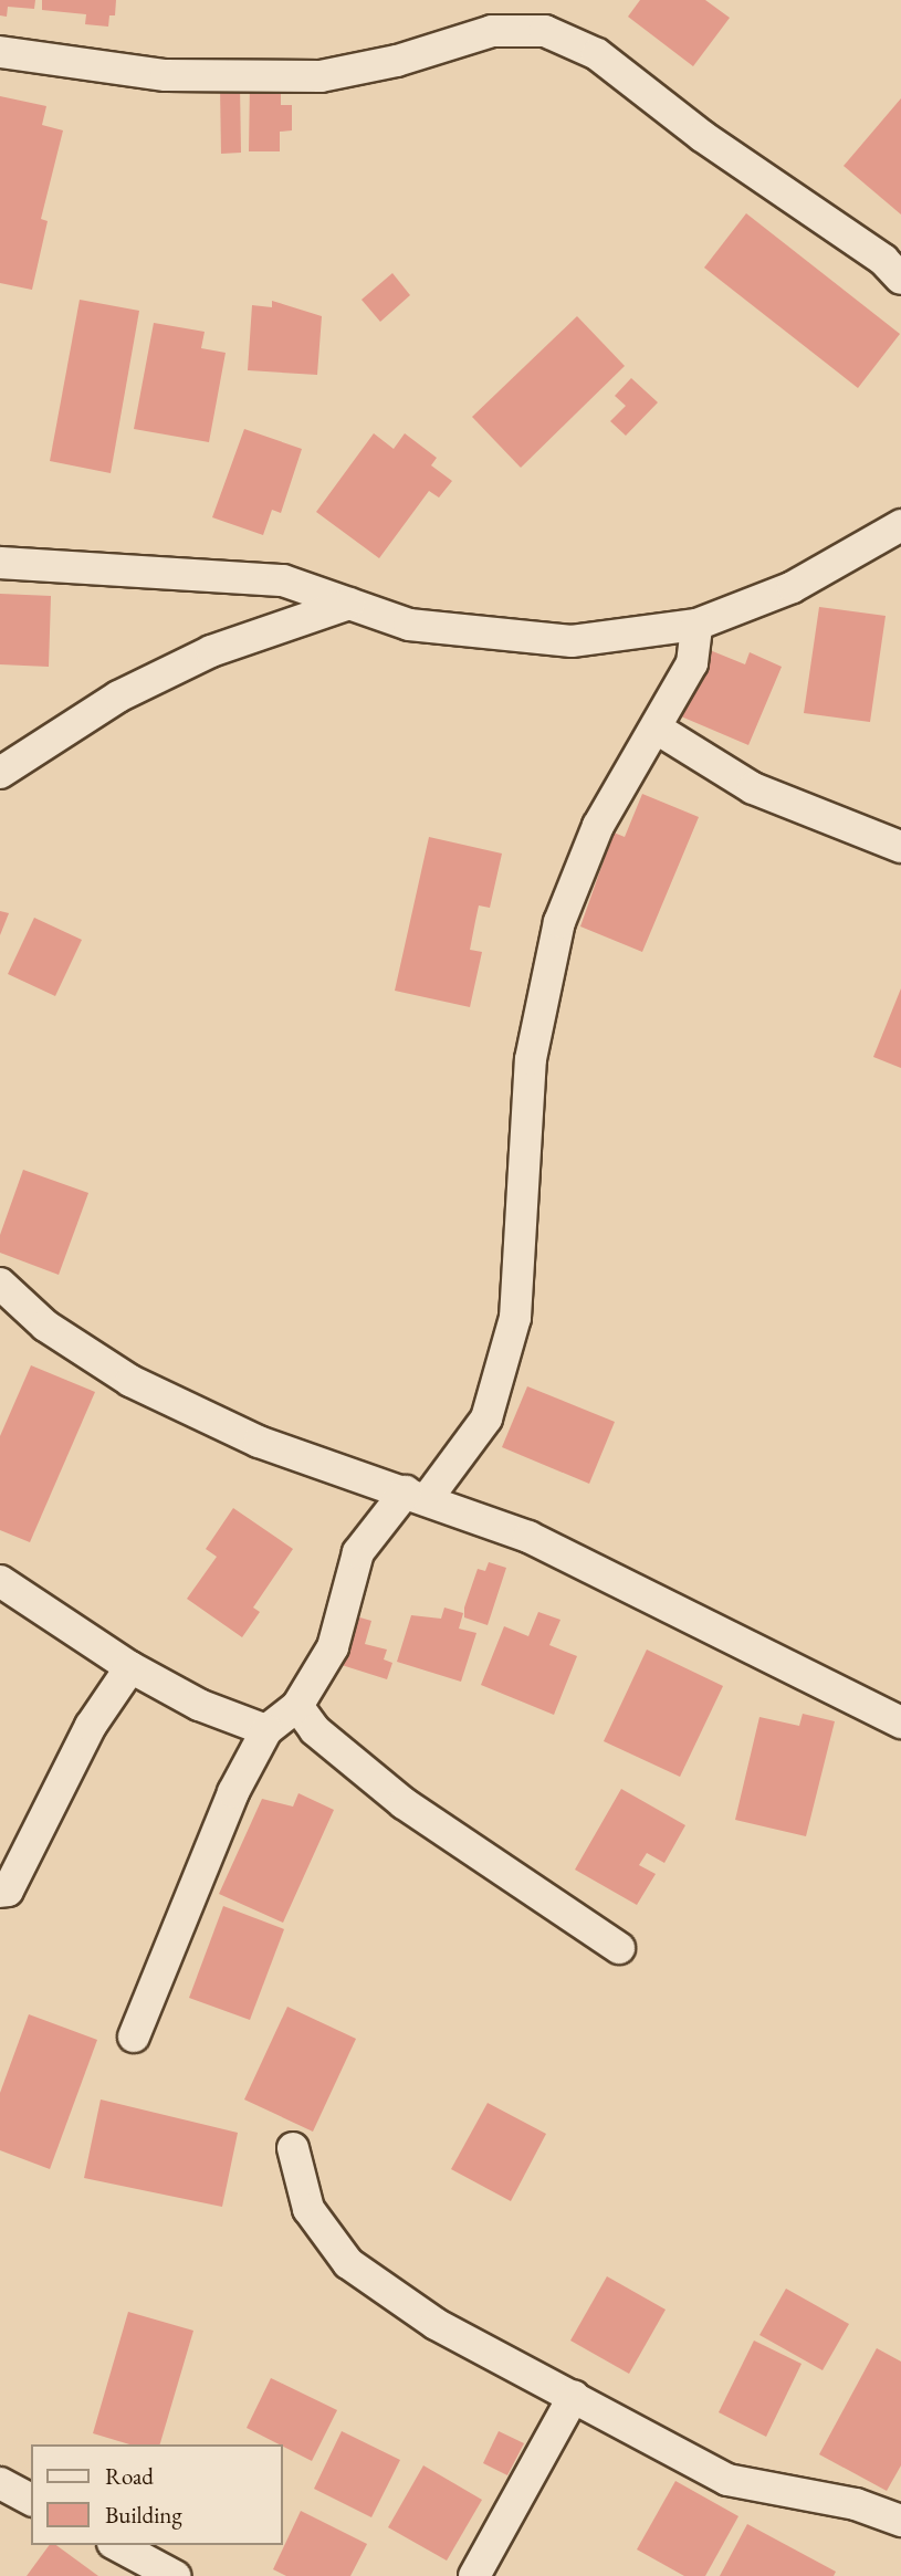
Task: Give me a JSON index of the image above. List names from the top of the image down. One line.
{"legend":["Road","Building"]}
